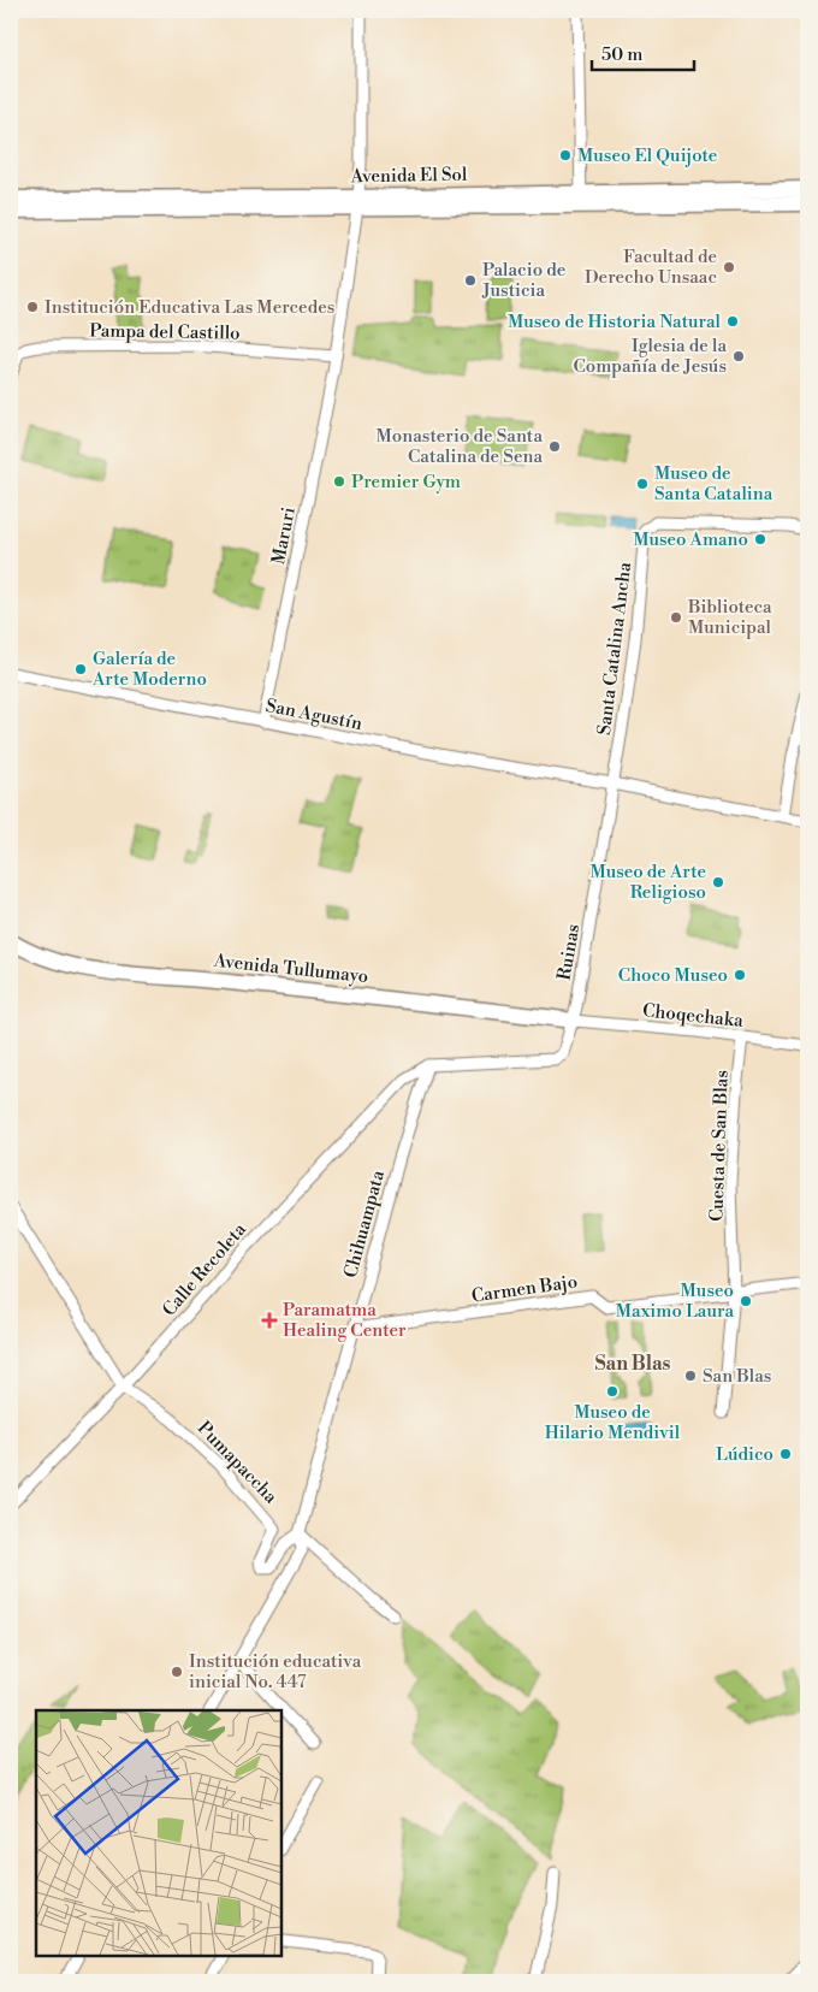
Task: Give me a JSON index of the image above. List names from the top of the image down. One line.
{"streets":{"street":["Avenida El Sol","Pampa del Castillo","Maruri","Santa Catalina Ancha","San Agustín","Ruinas","Avenida Tullumayo","Choqechaka","Cuesta de San Blas","Chihuampata","Calle Recoleta","Carmen Bajo","Pumapaccha"]},"crossings":[["Avenida El Sol","Maruri"],["Pampa del Castillo","Maruri"],["Maruri","San Agustín"],["Santa Catalina Ancha","San Agustín"],["Santa Catalina Ancha","Ruinas"],["San Agustín","Ruinas"],["Ruinas","Avenida Tullumayo"],["Ruinas","Choqechaka"],["Ruinas","Chihuampata"],["Ruinas","Calle Recoleta"],["Avenida Tullumayo","Choqechaka"],["Choqechaka","Cuesta de San Blas"],["Cuesta de San Blas","Carmen Bajo"],["Chihuampata","Calle Recoleta"],["Chihuampata","Carmen Bajo"],["Chihuampata","Pumapaccha"],["Calle Recoleta","Pumapaccha"]],"districts":["San Blas"],"places":{"other":["Museo El Quijote","Facultad de Derecho Unsaac","Palacio de Justicia","Institución Educativa Las Mercedes","Museo de Historia Natural","Iglesia de la Compañía de Jesús","Monasterio de Santa Catalina de Sena","Premier Gym","Museo de Santa Catalina","Museo Amano","Biblioteca Municipal","Galería de Arte Moderno","Museo de Arte Religioso","Choco Museo","Museo Maximo Laura","San Blas","Museo de Hilario Mendivil","Lúdico","Institución educativa inicial No. 447"],"health":["Paramatma Healing Center"]},"scale_bar":"50 m"}
